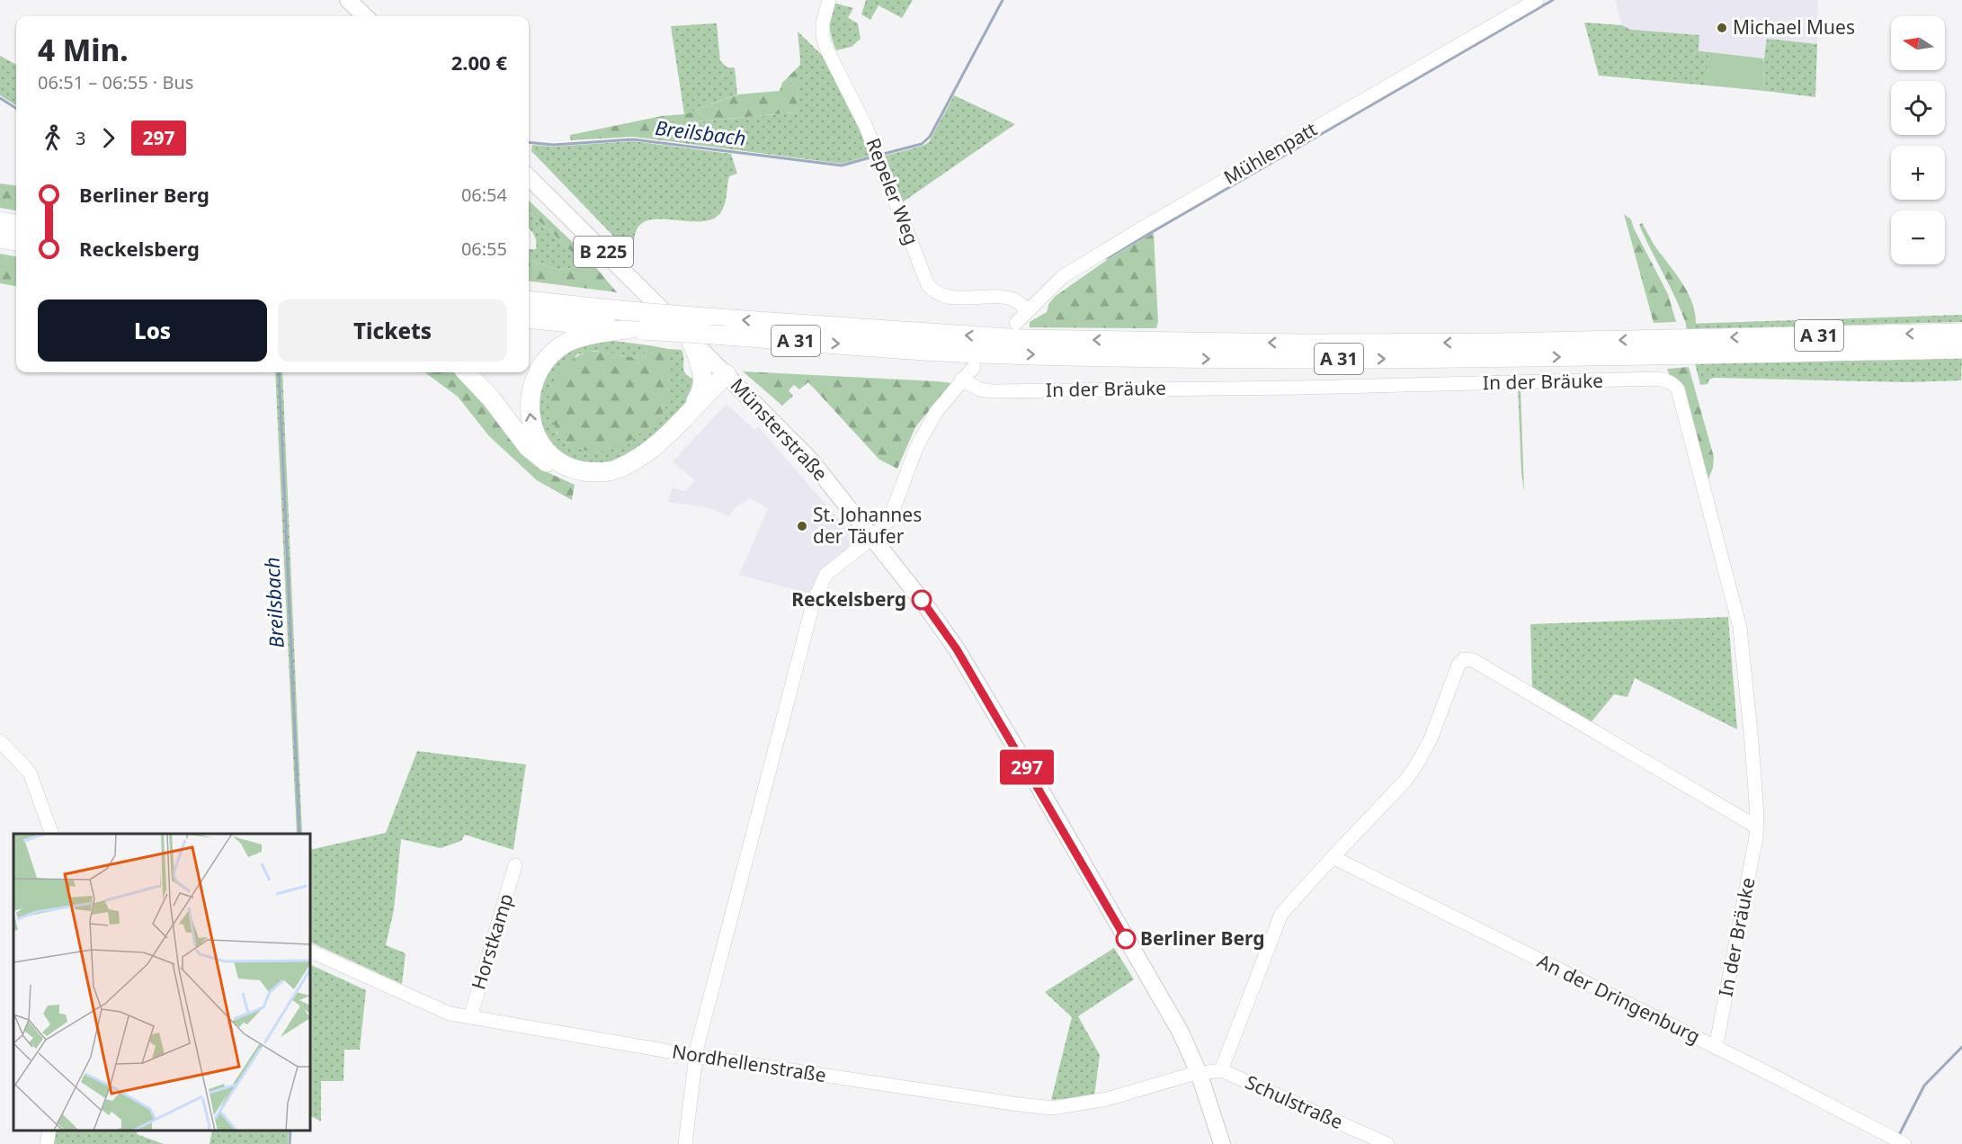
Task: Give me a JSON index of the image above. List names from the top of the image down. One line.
{"streets":{"highway":["A 31"],"main road":["B 225","Münsterstraße"],"street":["Mühlenpatt","Repeler Weg","In der Bräuke","Horstkamp","An der Dringenburg","Nordhellenstraße","Schulstraße"]},"crossings":[["Mühlenpatt","Repeler Weg"],["In der Bräuke","An der Dringenburg"],["Münsterstraße","Nordhellenstraße"],["Münsterstraße","Schulstraße"],["Horstkamp","Nordhellenstraße"],["Nordhellenstraße","Schulstraße"]],"water":["Breilsbach"],"places":["Michael Mues","St. Johannes der Täufer","Reckelsberg","Berliner Berg"],"lines":["bus line 297"],"north":"left","page":{"on_map":"297","map_buttons":["+","−"],"heading":["4 Min.","06:51 – 06:55 · Bus","2.00 €"],"legs":["3","297"],"list":[{"name":"Berliner Berg","value":"06:54"},{"name":"Reckelsberg","value":"06:55"}],"buttons":["Los","Tickets"]}}
